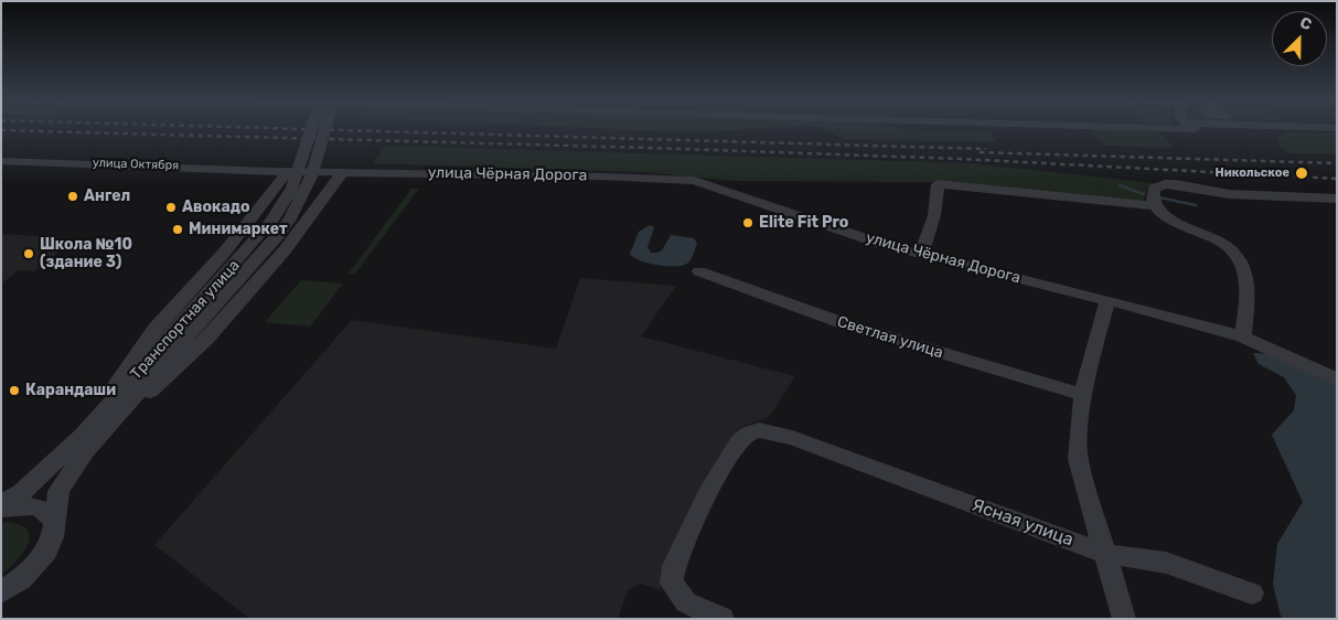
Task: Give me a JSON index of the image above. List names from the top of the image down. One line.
{"streets":{"street":["улица Октября","улица Чёрная Дорога","Транспортная улица","Светлая улица","Ясная улица"]},"crossings":[["улица Октября","улица Чёрная Дорога"]],"places":["Никольское","Ангел","Авокадо","Elite Fit Pro","Минимаркет","Школа №10 (здание 3)","Карандаши"],"north":"top right"}
